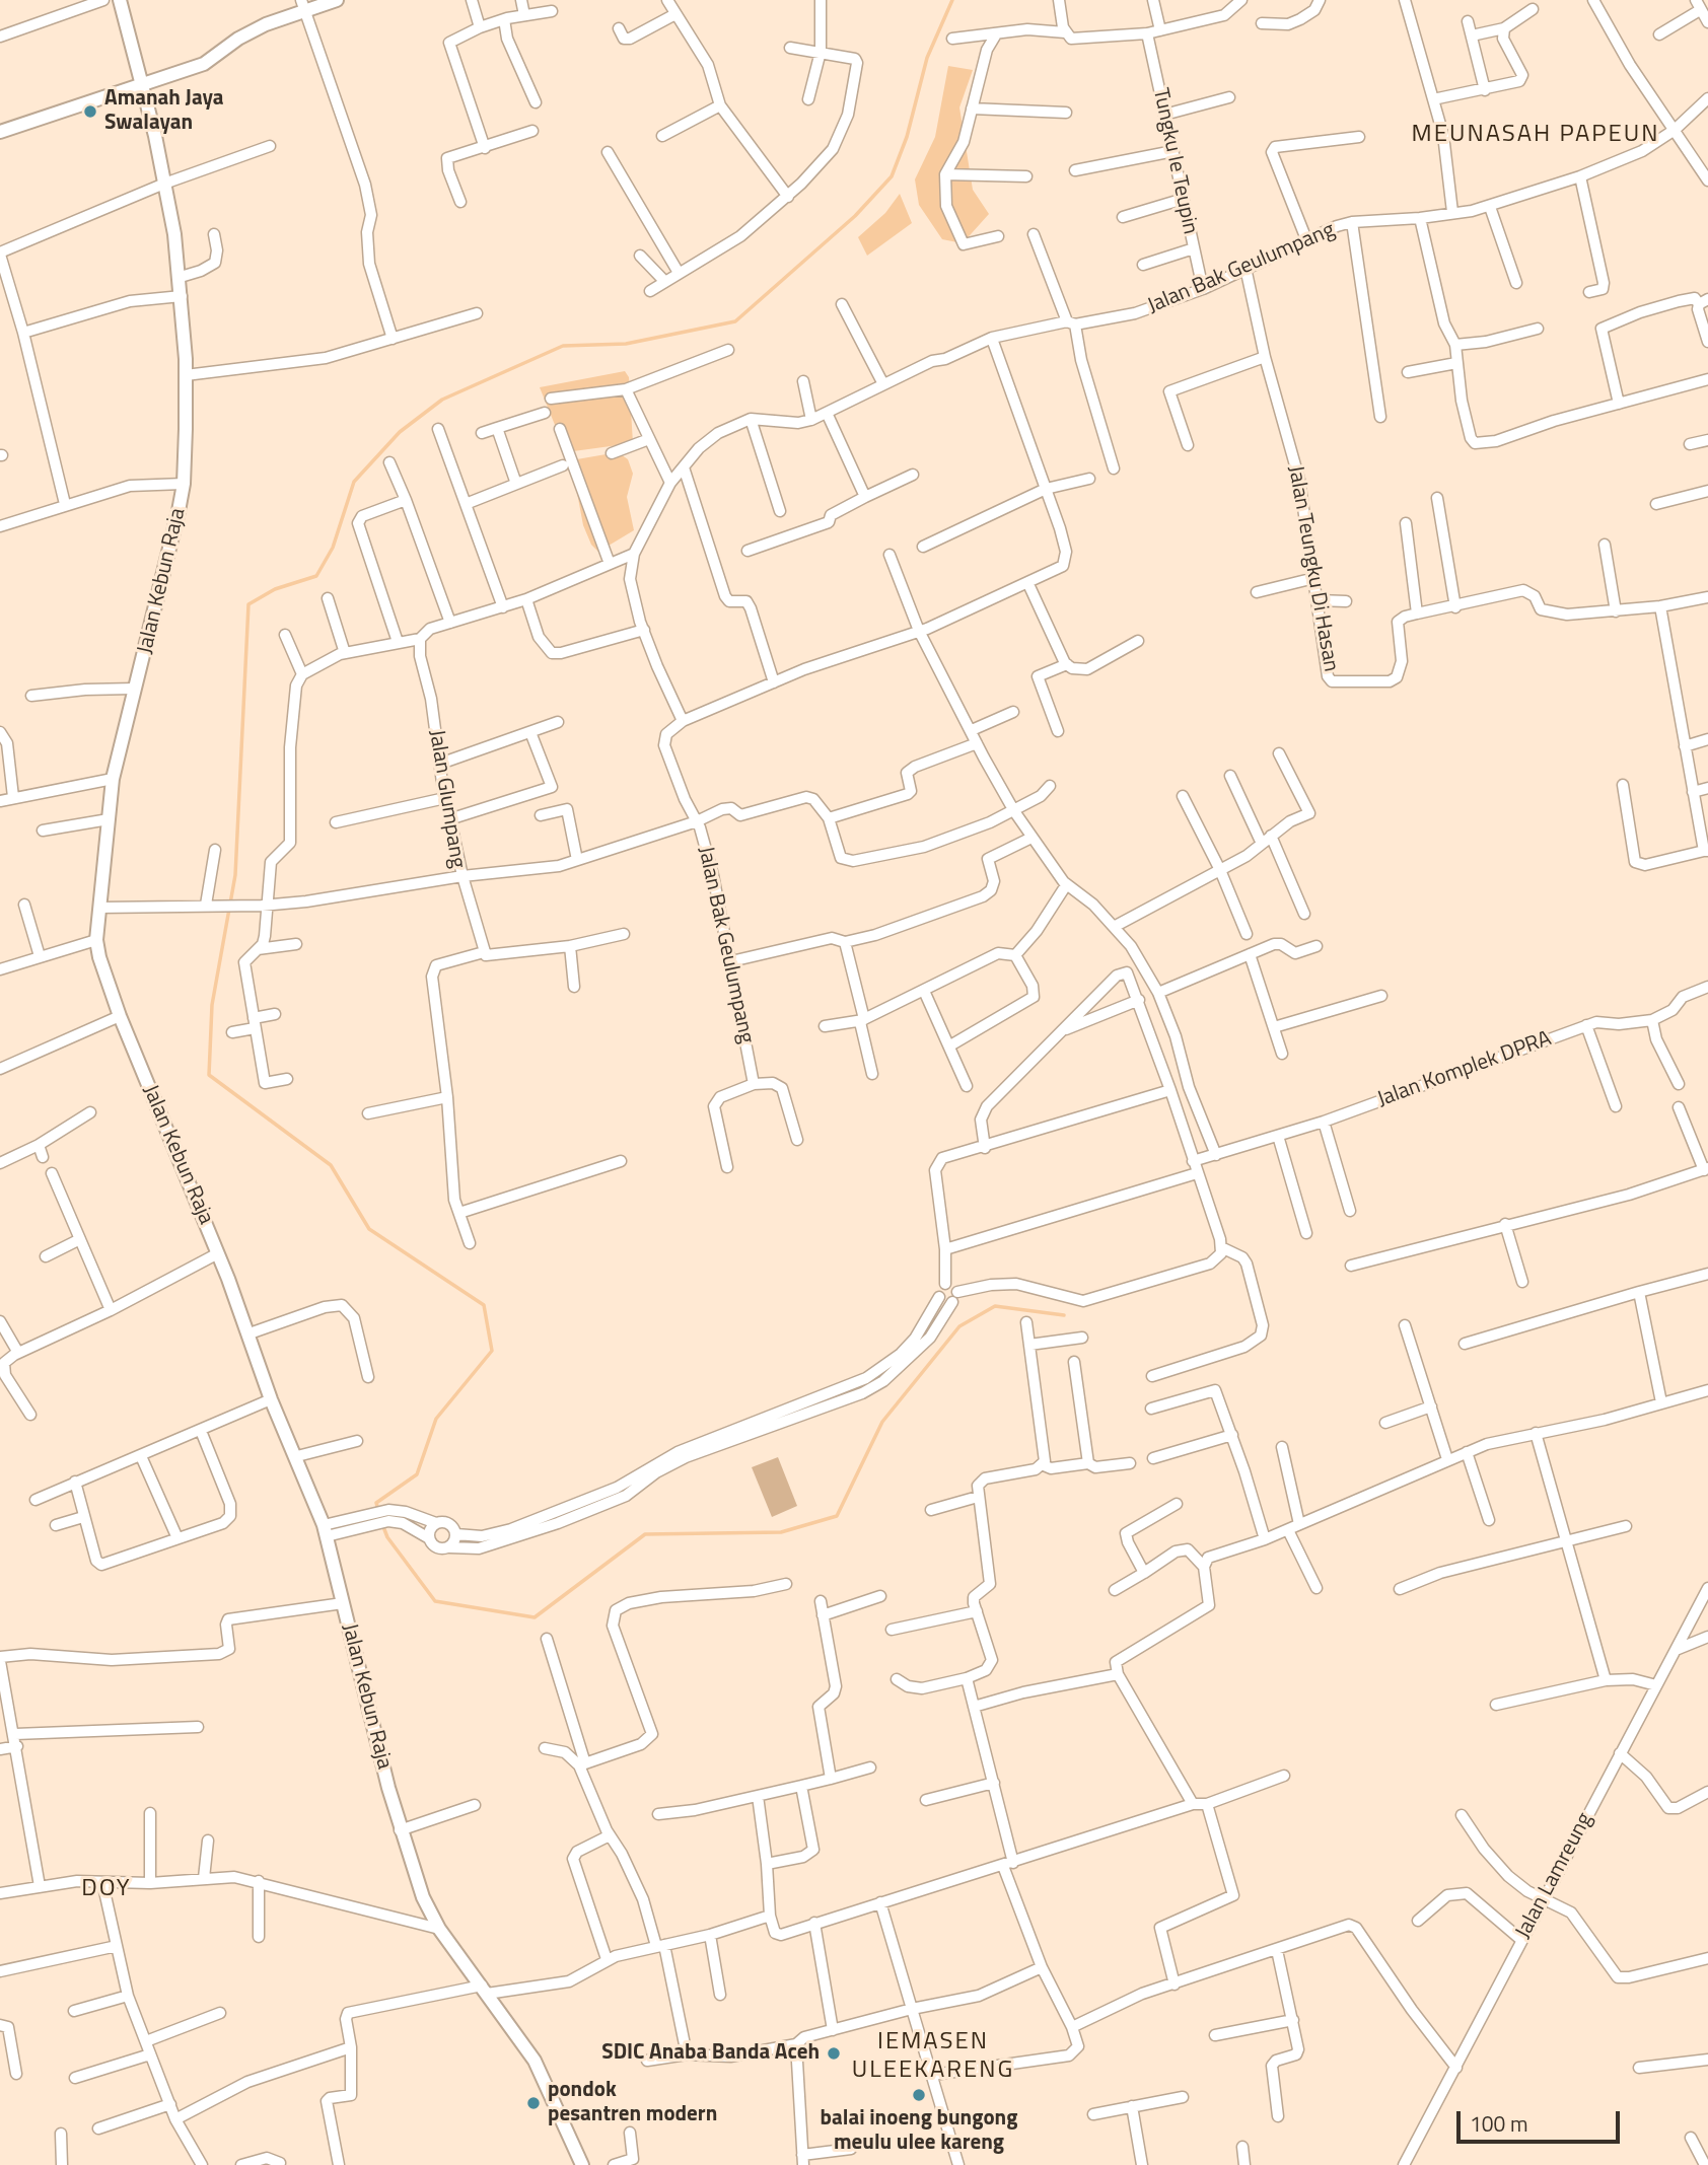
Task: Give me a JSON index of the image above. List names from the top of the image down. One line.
{"streets":{"street":["Tungku Ie Teupin","Jalan Bak Geulumpang","Jalan Teungku Di Hasan","Jalan Kebun Raja","Jalan Glumpang","Jalan Komplek DPRA","Jalan Lamreung"]},"crossings":[["Tungku Ie Teupin","Jalan Bak Geulumpang"],["Jalan Bak Geulumpang","Jalan Teungku Di Hasan"],["Jalan Kebun Raja","Jalan Glumpang"]],"districts":["MEUNASAH PAPEUN","DOY","IEMASEN ULEEKARENG"],"places":["Amanah Jaya Swalayan","SDIC Anaba Banda Aceh","balai inoeng bungong meulu ulee kareng","pondok pesantren modern"],"scale_bar":"100 m"}
